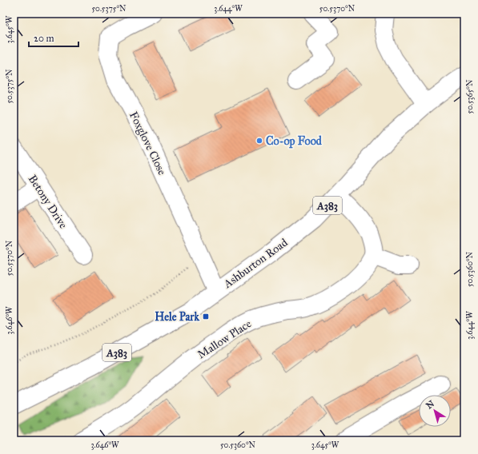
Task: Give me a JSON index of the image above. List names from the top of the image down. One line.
{"streets":{"street":["Foxglove Close","Betony Drive","A383","Ashburton Road","Mallow Place"]},"crossings":[["Foxglove Close","Ashburton Road"]],"places":{"other":["Co-op Food"],"transit":["Hele Park"]},"scale_bar":"20 m","north":"top left","coordinates":["50.5375°N","3.644°W","50.5370°N","3.645°W","50.5365°N","50.5360°N","3.646°W"]}
